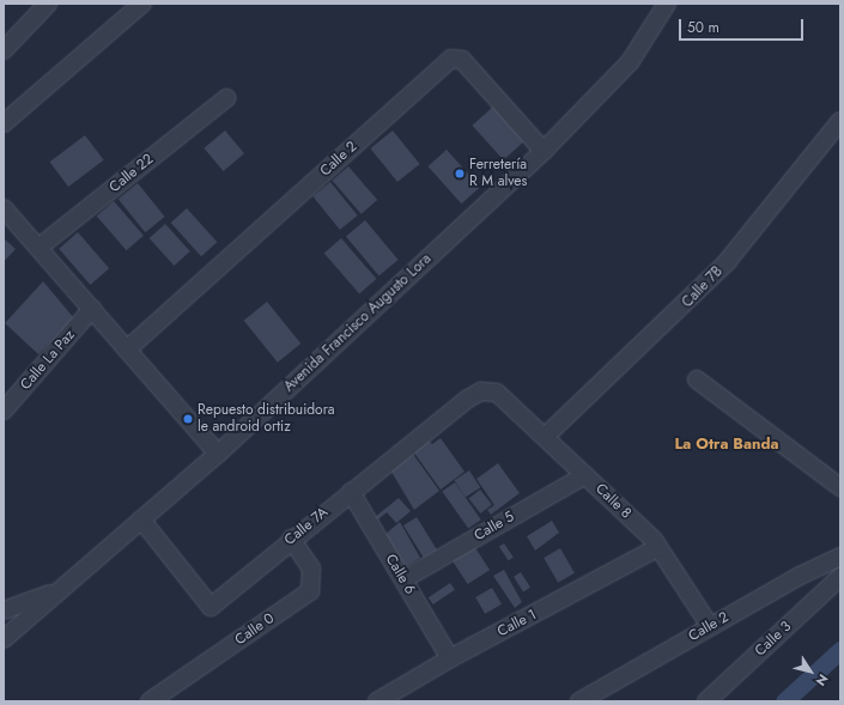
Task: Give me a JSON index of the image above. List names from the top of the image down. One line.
{"streets":{"street":["Calle 2","Calle 22","Calle 7B","Avenida Francisco Augusto Lora","Calle La Paz","Calle 8","Calle 7A","Calle 5","Calle 6","Calle 1","Calle 0","Calle 3"]},"crossings":[["Calle 2","Avenida Francisco Augusto Lora"],["Calle 2","Calle 8"],["Calle 7B","Calle 8"],["Avenida Francisco Augusto Lora","Calle 7A"],["Calle 8","Calle 7A"],["Calle 8","Calle 5"],["Calle 8","Calle 1"],["Calle 7A","Calle 6"],["Calle 7A","Calle 0"],["Calle 5","Calle 6"],["Calle 6","Calle 1"]],"districts":["La Otra Banda"],"places":["Ferretería R M alves","Repuesto distribuidora le android ortiz"],"scale_bar":"50 m","north":"bottom right"}
